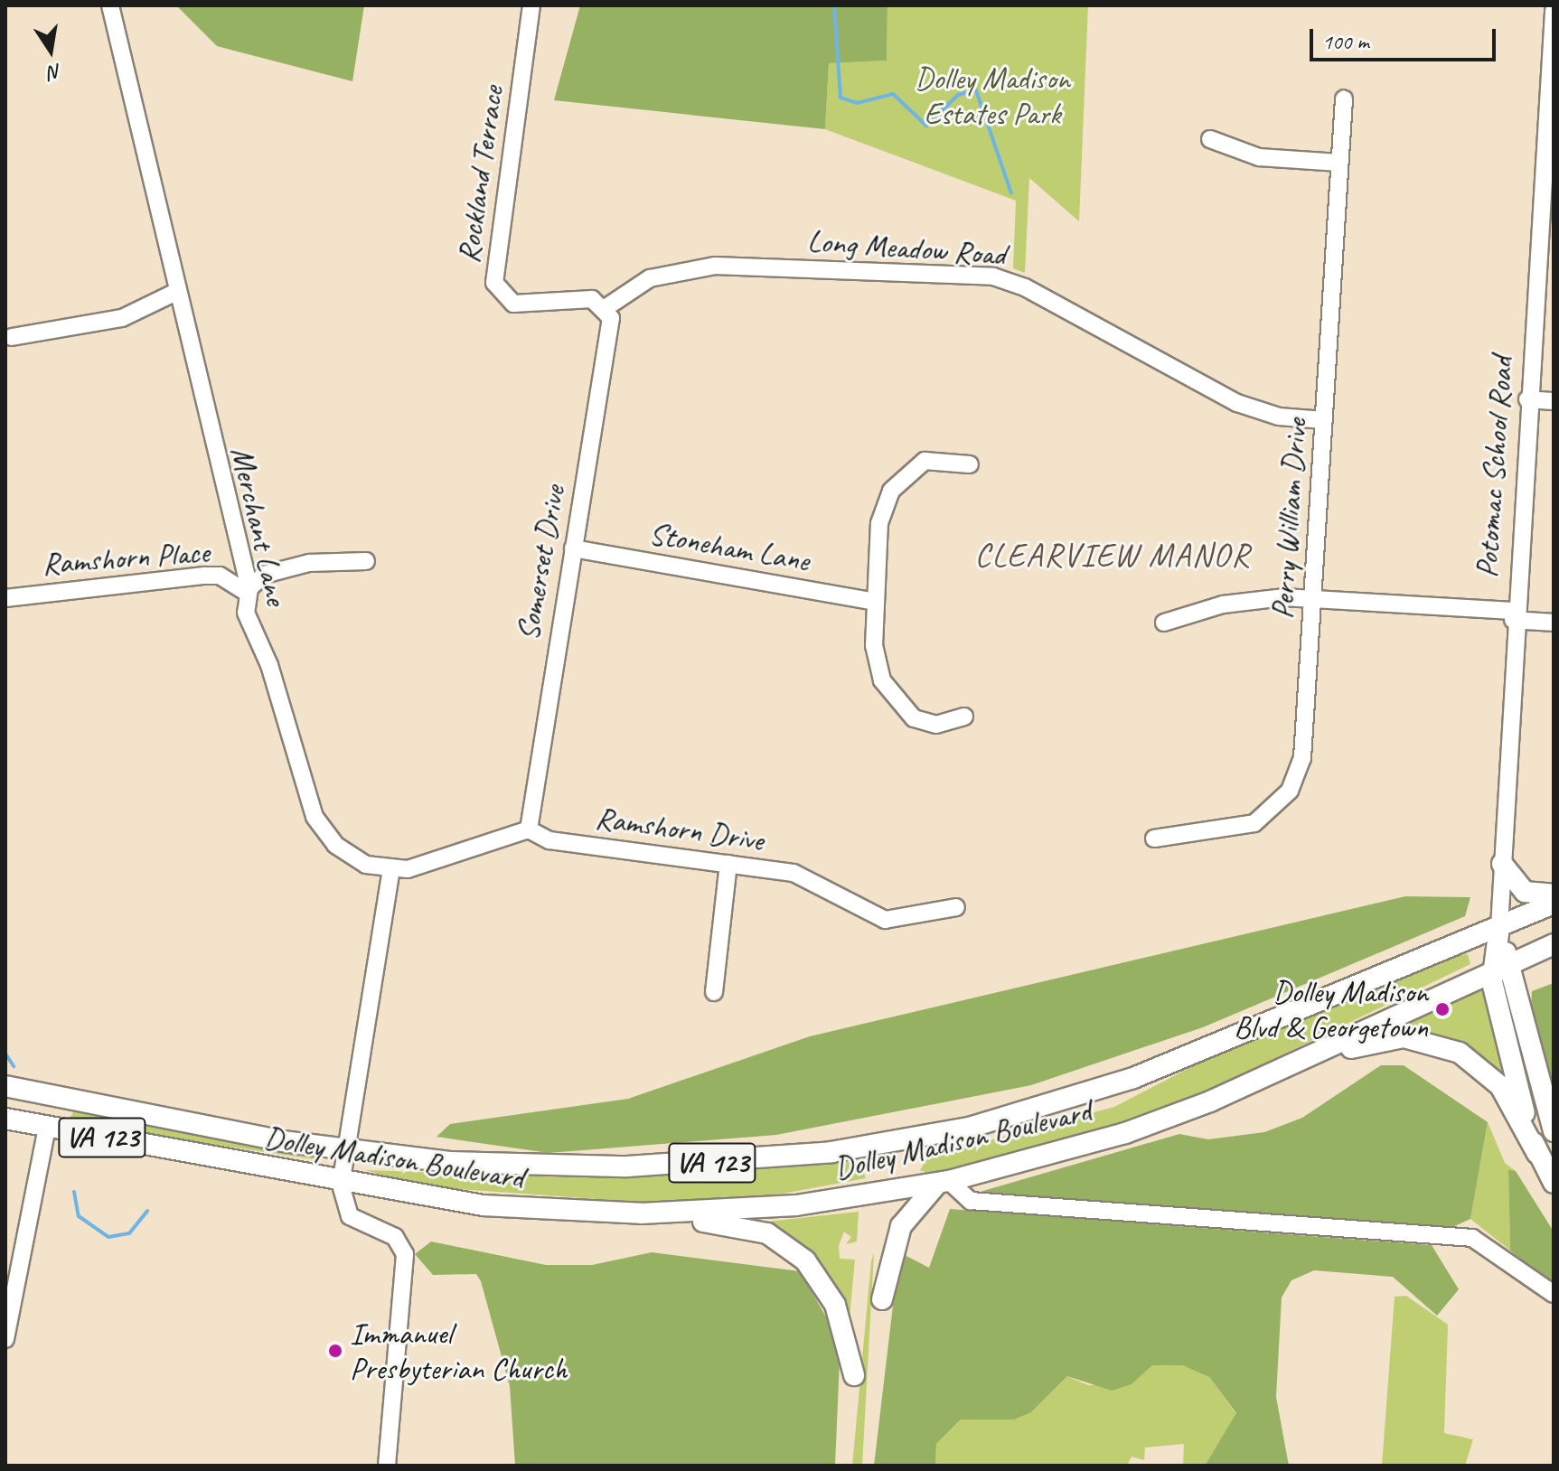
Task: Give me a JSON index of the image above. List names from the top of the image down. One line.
{"streets":{"main road":["VA 123","Dolley Madison Boulevard"],"street":["Rockland Terrace","Long Meadow Road","Potomac School Road","Perry William Drive","Merchant Lane","Stoneham Lane","Ramshorn Place","Somerset Drive","Ramshorn Drive"]},"crossings":[["Rockland Terrace","Long Meadow Road"],["Rockland Terrace","Somerset Drive"],["Long Meadow Road","Perry William Drive"],["Long Meadow Road","Somerset Drive"],["Potomac School Road","Dolley Madison Boulevard"],["Merchant Lane","Ramshorn Place"],["Stoneham Lane","Somerset Drive"],["Somerset Drive","Ramshorn Drive"]],"districts":["CLEARVIEW MANOR"],"parks":["Dolley Madison Estates Park"],"places":["Dolley Madison Blvd & Georgetown","Immanuel Presbyterian Church"],"scale_bar":"100 m","north":"bottom"}
